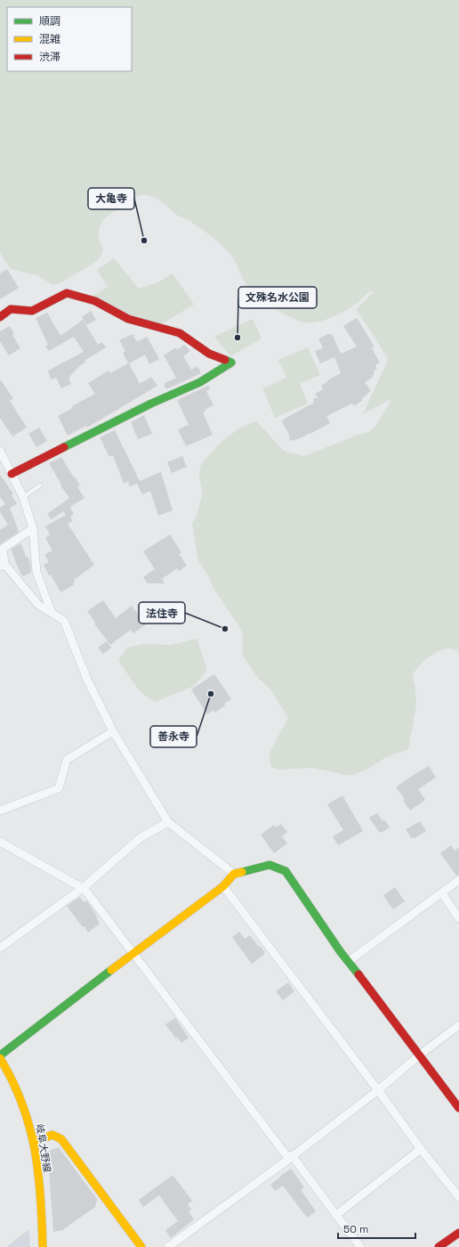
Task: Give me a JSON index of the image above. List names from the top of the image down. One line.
{"streets":{"street":["岐阜大野線"]},"places":["大亀寺","文殊名水公園","法住寺","善永寺"],"legend":["順調","混雑","渋滞"],"scale_bar":"50 m"}
